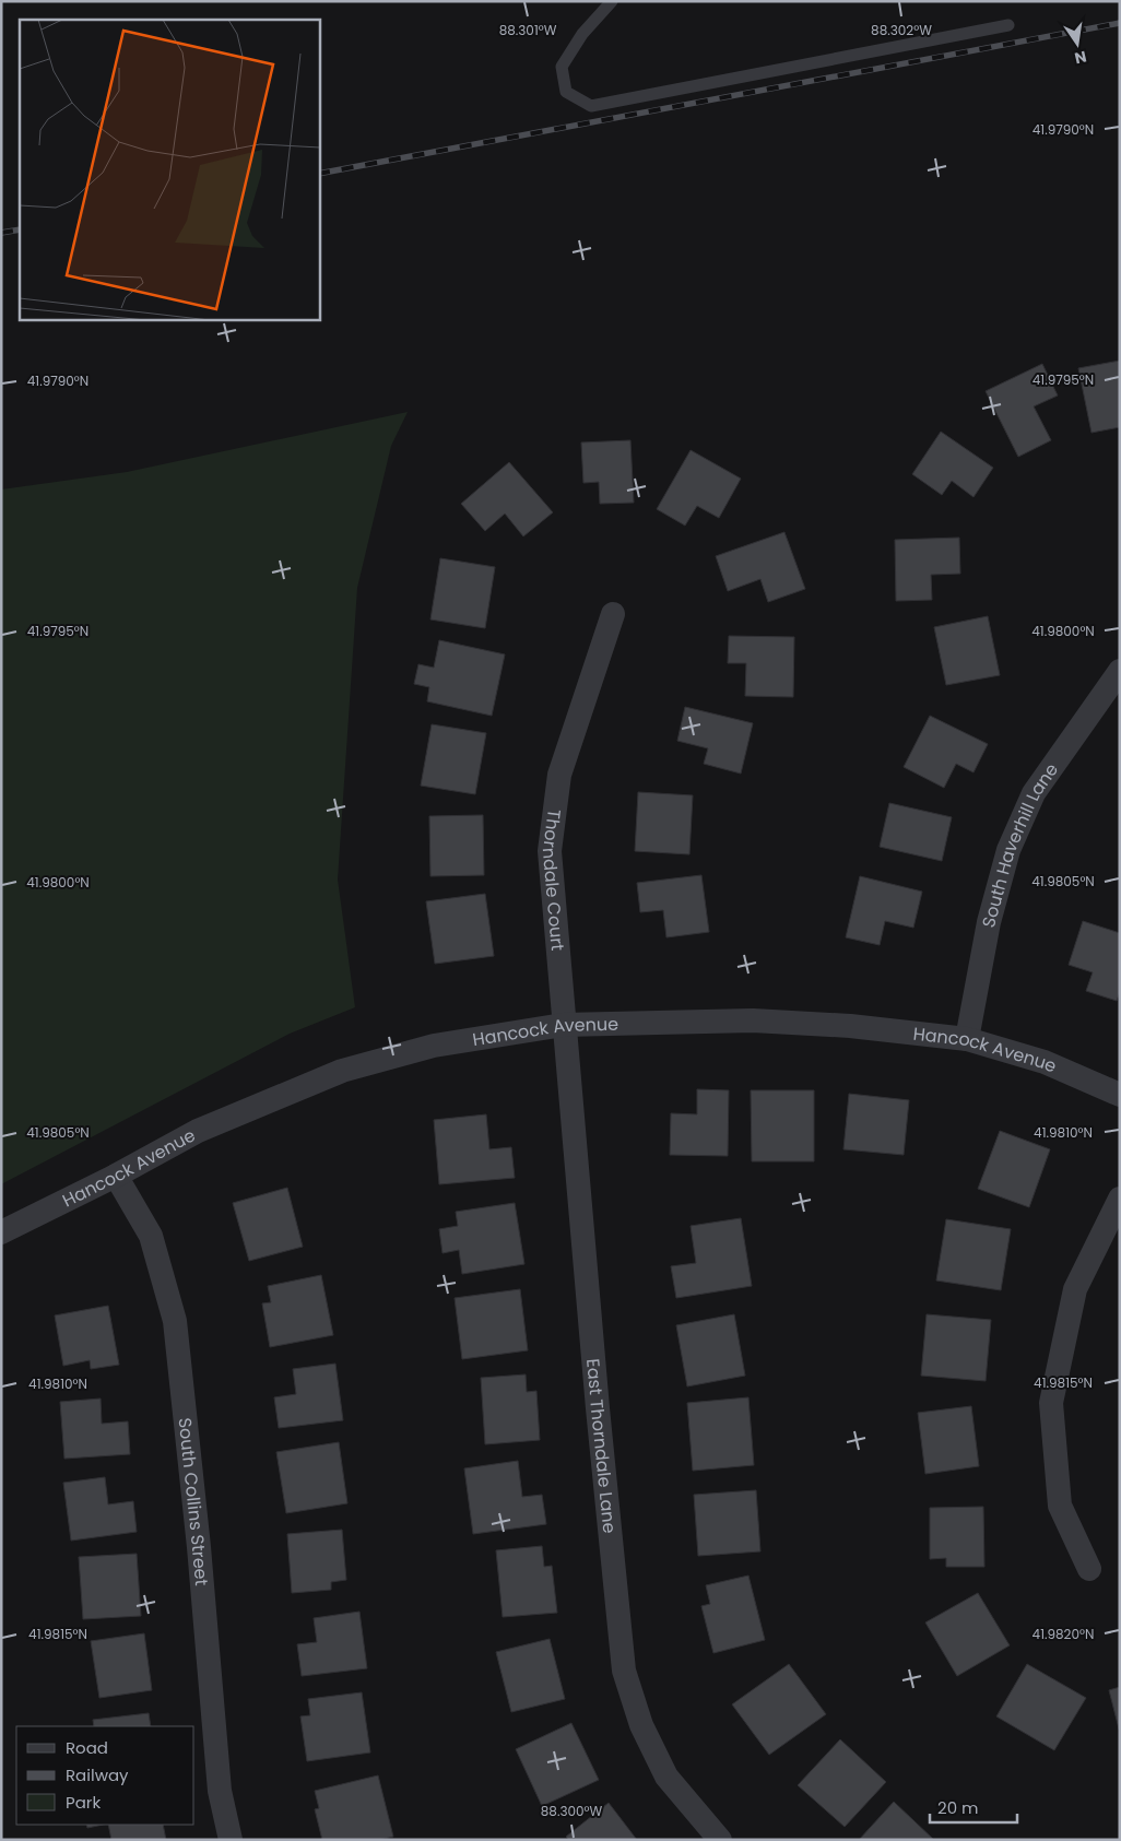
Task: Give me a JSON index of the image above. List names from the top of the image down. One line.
{"streets":{"street":["South Haverhill Lane","Thorndale Court","Hancock Avenue","East Thorndale Lane","South Collins Street"]},"crossings":[["South Haverhill Lane","Hancock Avenue"],["Thorndale Court","Hancock Avenue"],["Thorndale Court","East Thorndale Lane"],["Hancock Avenue","East Thorndale Lane"],["Hancock Avenue","South Collins Street"]],"legend":["Road","Railway","Park"],"scale_bar":"20 m","north":"bottom","coordinates":["88.301°W","88.302°W","41.9790°N","41.9795°N","41.9800°N","41.9805°N","41.9810°N","41.9815°N","41.9820°N","88.300°W"]}
